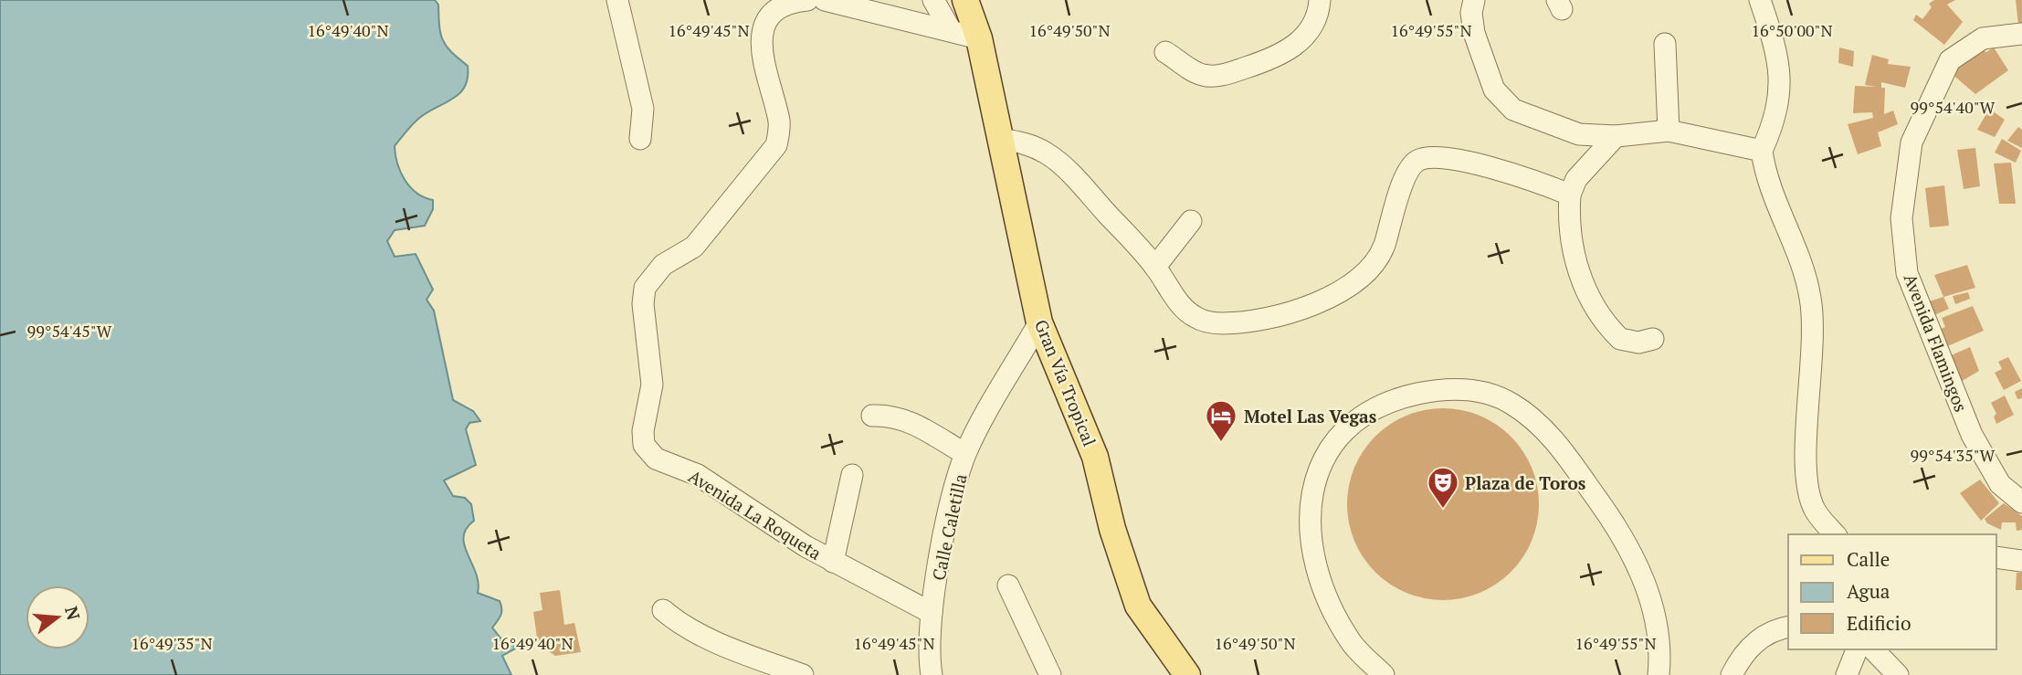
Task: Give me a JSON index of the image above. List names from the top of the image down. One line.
{"streets":{"main road":["Gran Vía Tropical"],"street":["Avenida Flamingos","Avenida La Roqueta","Calle Caletilla"]},"crossings":[["Gran Vía Tropical","Calle Caletilla"],["Avenida La Roqueta","Calle Caletilla"]],"places":{"hotel":["Motel Las Vegas"],"theatre":["Plaza de Toros"]},"legend":["Calle","Agua","Edificio"],"north":"right","coordinates":["16°49'40\"N","16°49'45\"N","16°49'50\"N","16°49'55\"N","16°50'00\"N","99°54'40\"W","99°54'45\"W","99°54'35\"W","16°49'35\"N"]}
